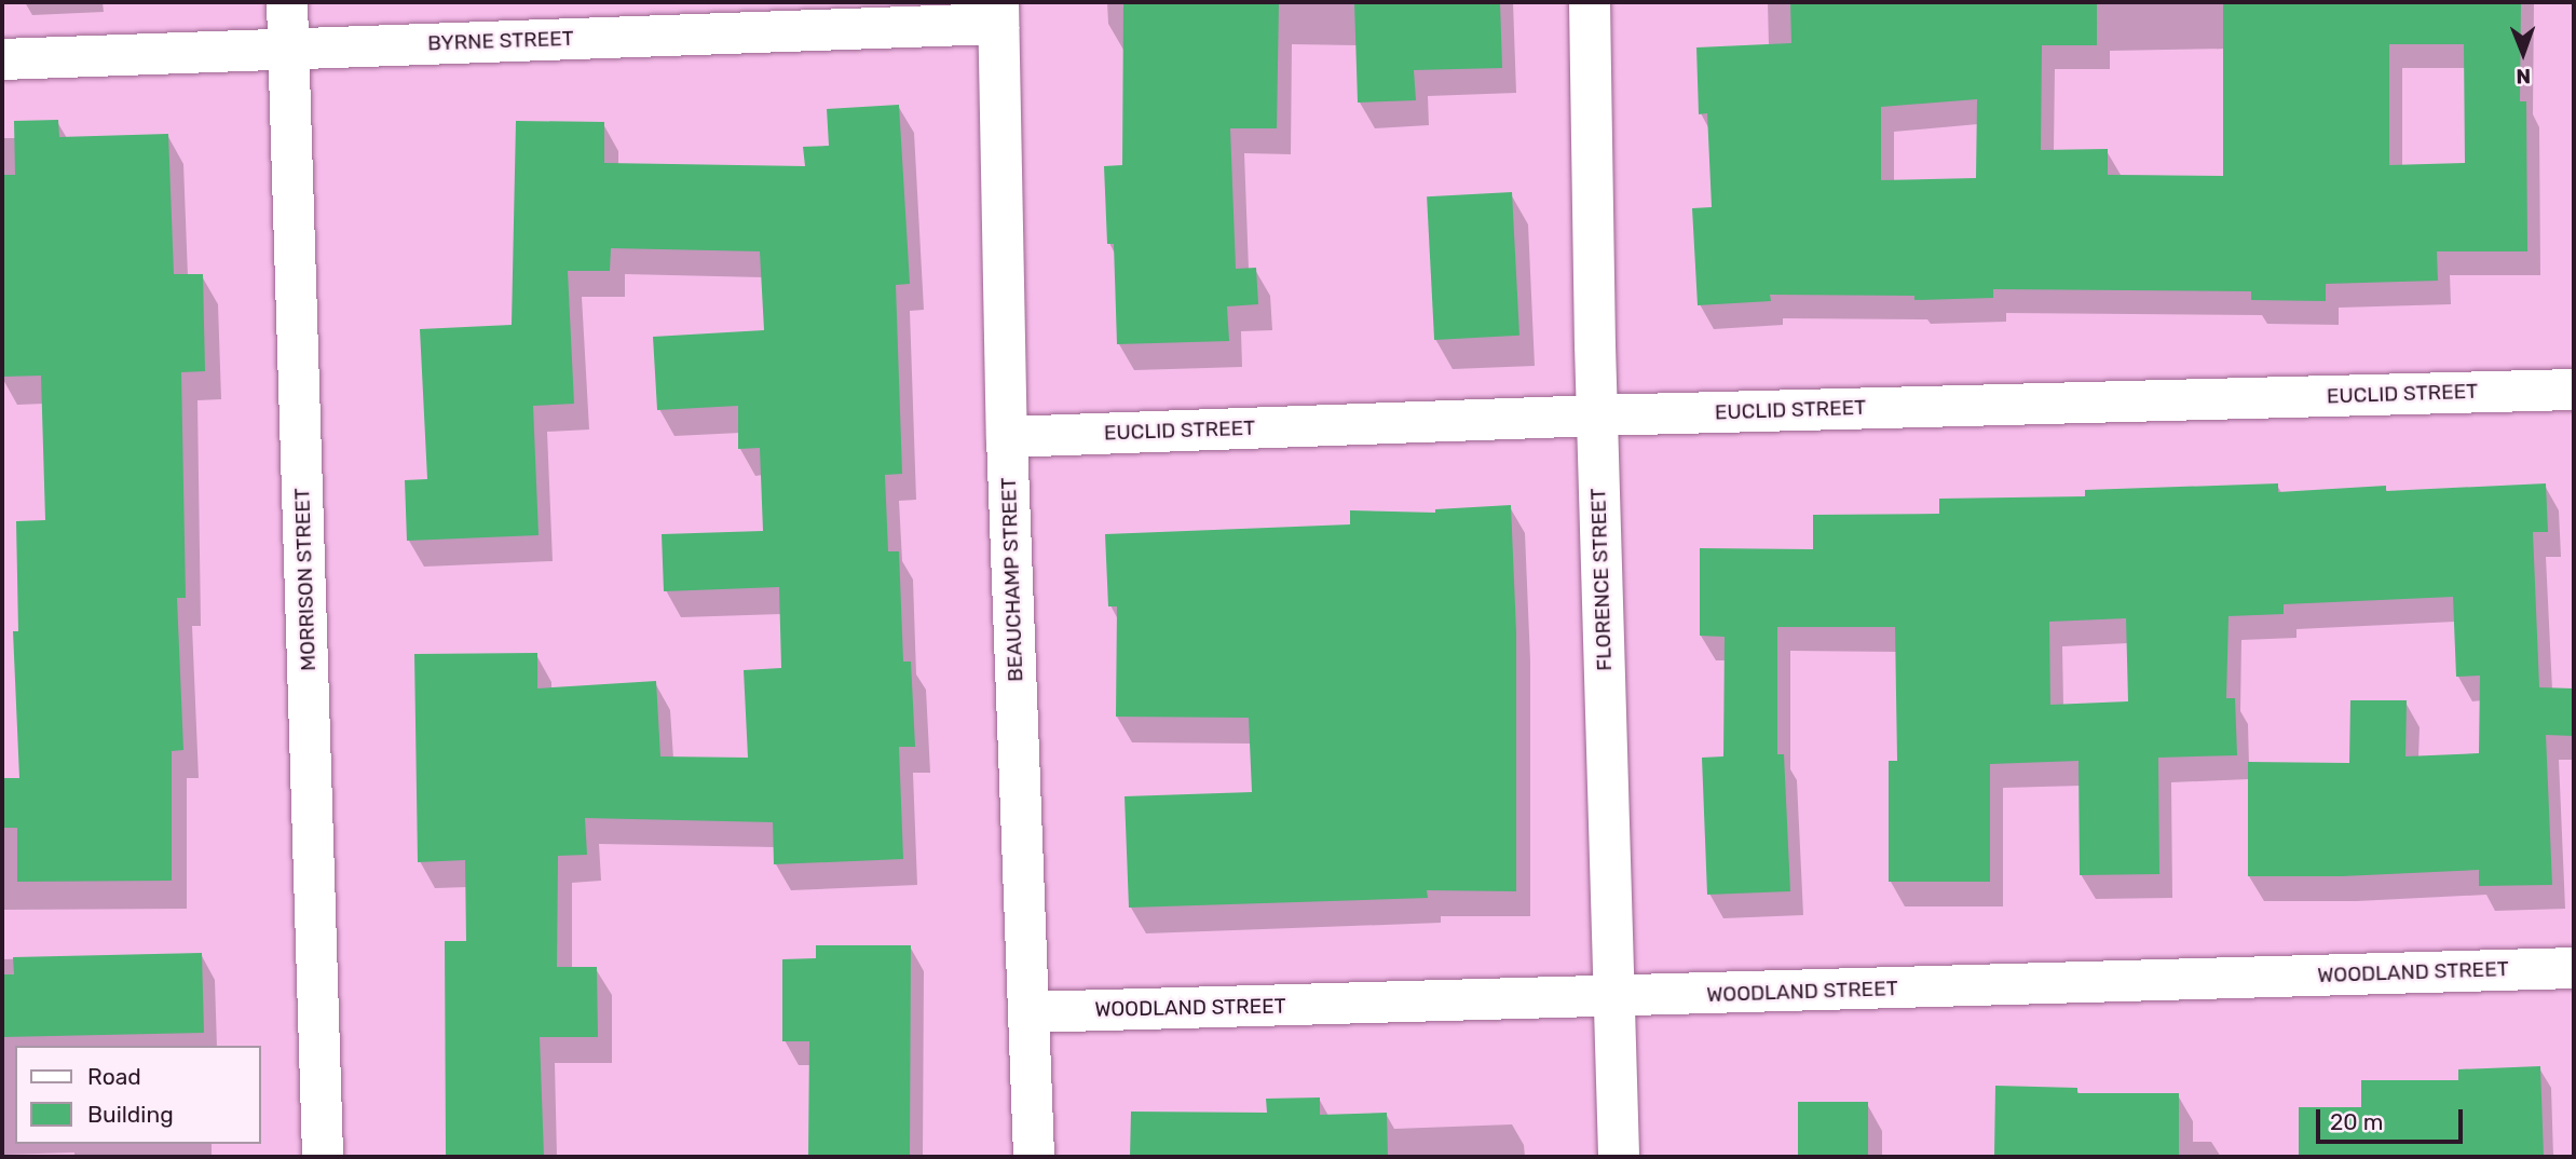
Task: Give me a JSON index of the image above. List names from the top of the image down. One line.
{"streets":{"street":["BYRNE STREET","EUCLID STREET","MORRISON STREET","BEAUCHAMP STREET","FLORENCE STREET","WOODLAND STREET"]},"crossings":[["BYRNE STREET","MORRISON STREET"],["BYRNE STREET","BEAUCHAMP STREET"],["EUCLID STREET","BEAUCHAMP STREET"],["EUCLID STREET","FLORENCE STREET"],["BEAUCHAMP STREET","WOODLAND STREET"],["FLORENCE STREET","WOODLAND STREET"]],"legend":["Road","Building"],"scale_bar":"20 m","north":"bottom"}
